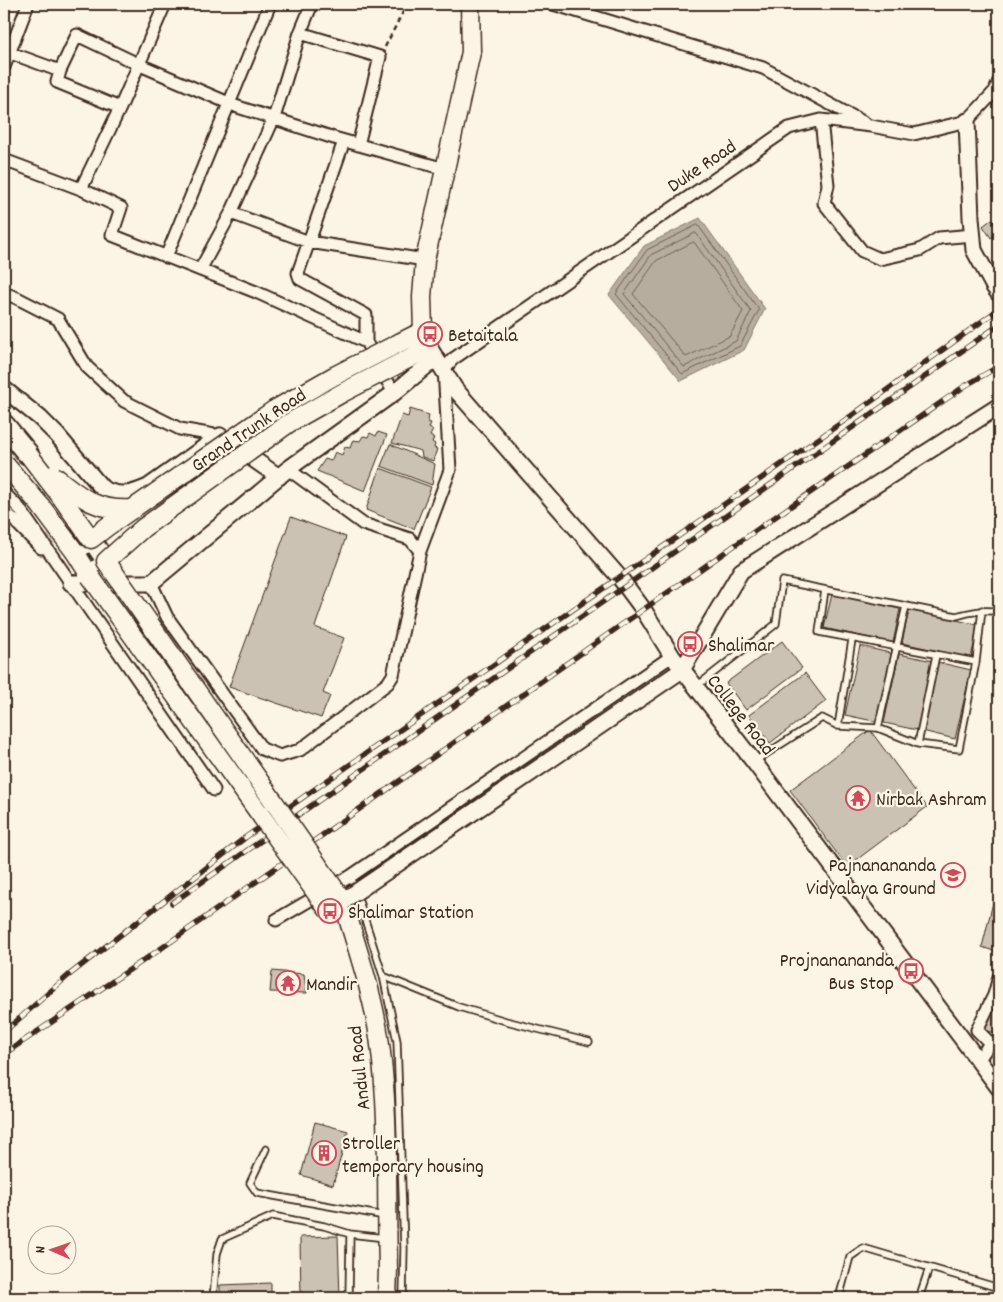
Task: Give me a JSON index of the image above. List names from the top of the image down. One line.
{"streets":{"main road":["Grand Trunk Road","Andul Road"],"street":["Duke Road","College Road"]},"crossings":[["Duke Road","Grand Trunk Road"],["Duke Road","College Road"],["Grand Trunk Road","College Road"]],"places":{"bus stop":["Betaitala","Shalimar","Shalimar Station","Projnanananda Bus Stop"],"temple":["Nirbak Ashram","Mandir"],"school or university":["Pajnanananda Vidyalaya Ground"],"building":["Stroller temporary housing"]},"north":"left"}
